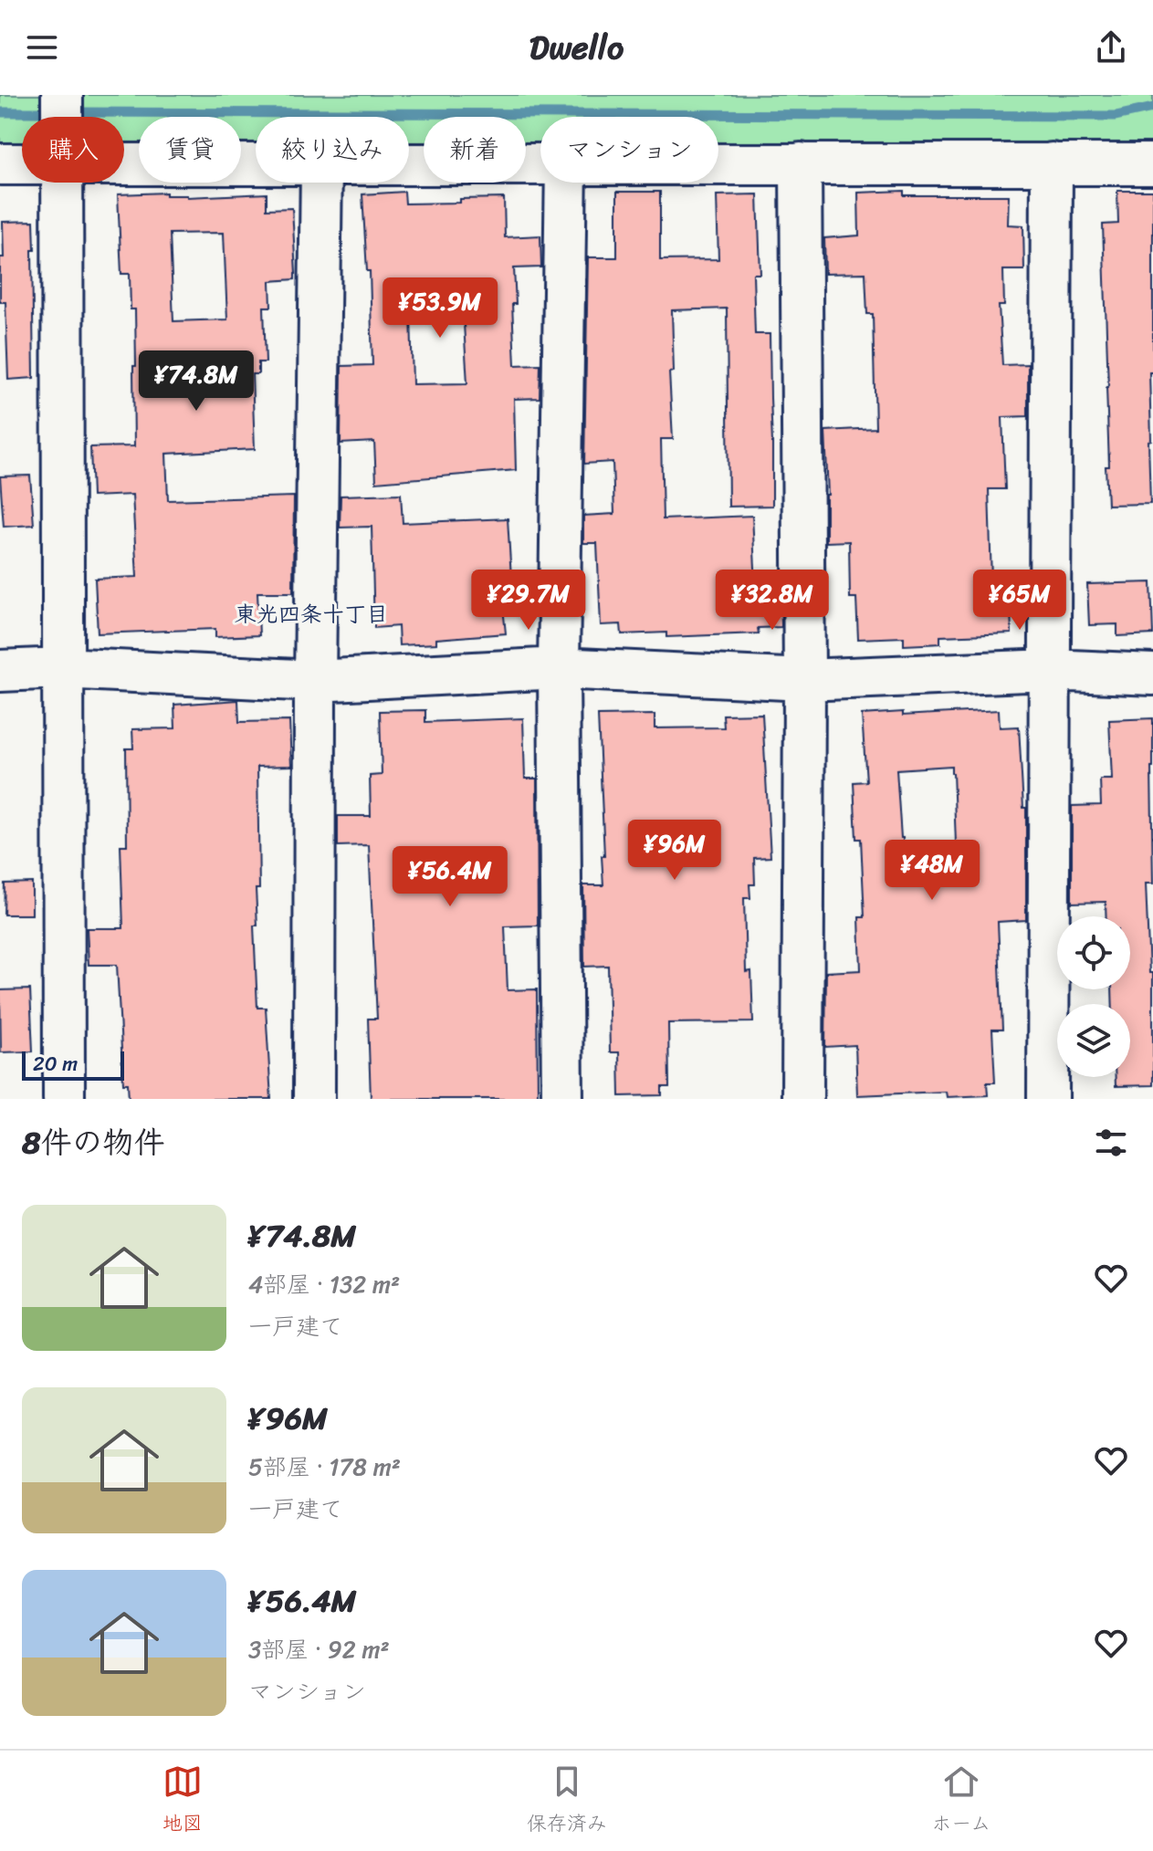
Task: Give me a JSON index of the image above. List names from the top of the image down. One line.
{"districts":["東光四条十丁目"],"scale_bar":"20 m","page":{"header":"Dwello","chip":["購入","賃貸","絞り込み","新着","マンション"],"price":["¥53.9M","¥74.8M","¥29.7M","¥32.8M","¥65M","¥96M","¥48M","¥56.4M"],"scale":"20 m","heading":"8件の物件","list":[{"name":"¥74.8M","note":"4部屋 · 132 m² · 一戸建て"},{"name":"¥96M","note":"5部屋 · 178 m² · 一戸建て"},{"name":"¥56.4M","note":"3部屋 · 92 m² · マンション"}],"tabs":["地図","保存済み","ホーム"]}}
